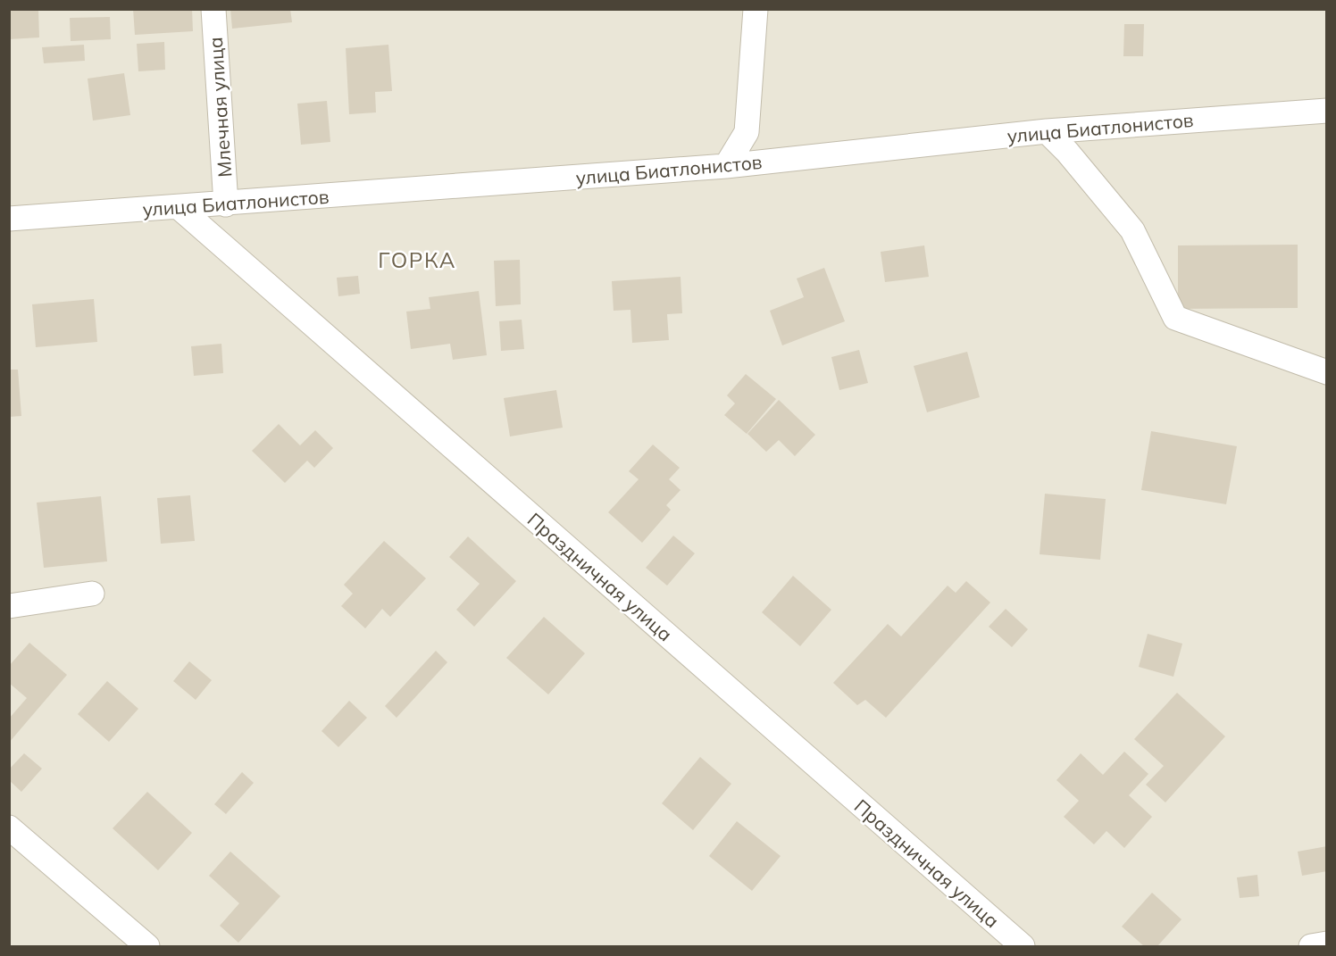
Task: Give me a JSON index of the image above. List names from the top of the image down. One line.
{"streets":{"street":["Млечная улица","улица Биатлонистов","Праздничная улица"]},"crossings":[["Млечная улица","улица Биатлонистов"],["улица Биатлонистов","Праздничная улица"]],"districts":["ГОРКА"]}
